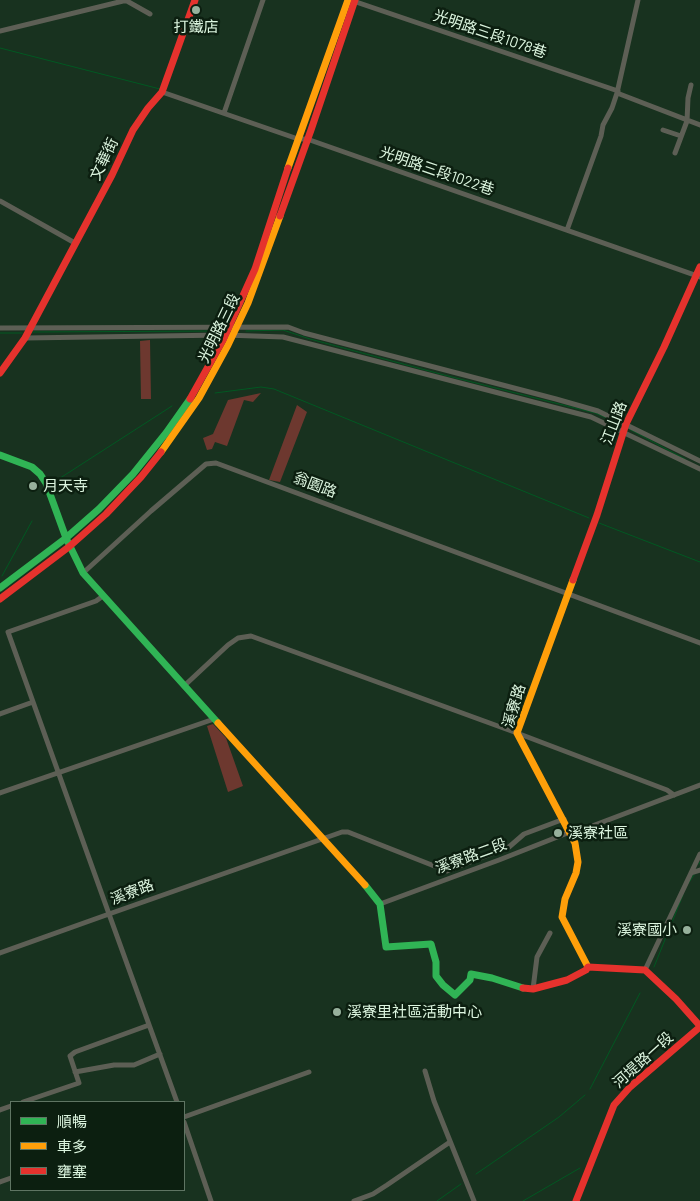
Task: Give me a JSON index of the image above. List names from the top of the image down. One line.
{"streets":{"street":["光明路三段1078巷","文華街","光明路三段1022巷","光明路三段","江山路","翁園路","溪寮路","溪寮路二段","河堤路一段"]},"crossings":[["光明路三段1078巷","光明路三段"],["光明路三段1022巷","光明路三段"],["光明路三段1022巷","江山路"],["江山路","翁園路"],["江山路","溪寮路"],["翁園路","溪寮路"],["溪寮路","溪寮路二段"]],"places":["打鐵店","月天寺","溪寮社區","溪寮國小","溪寮里社區活動中心"],"legend":["順暢","車多","壅塞"]}
